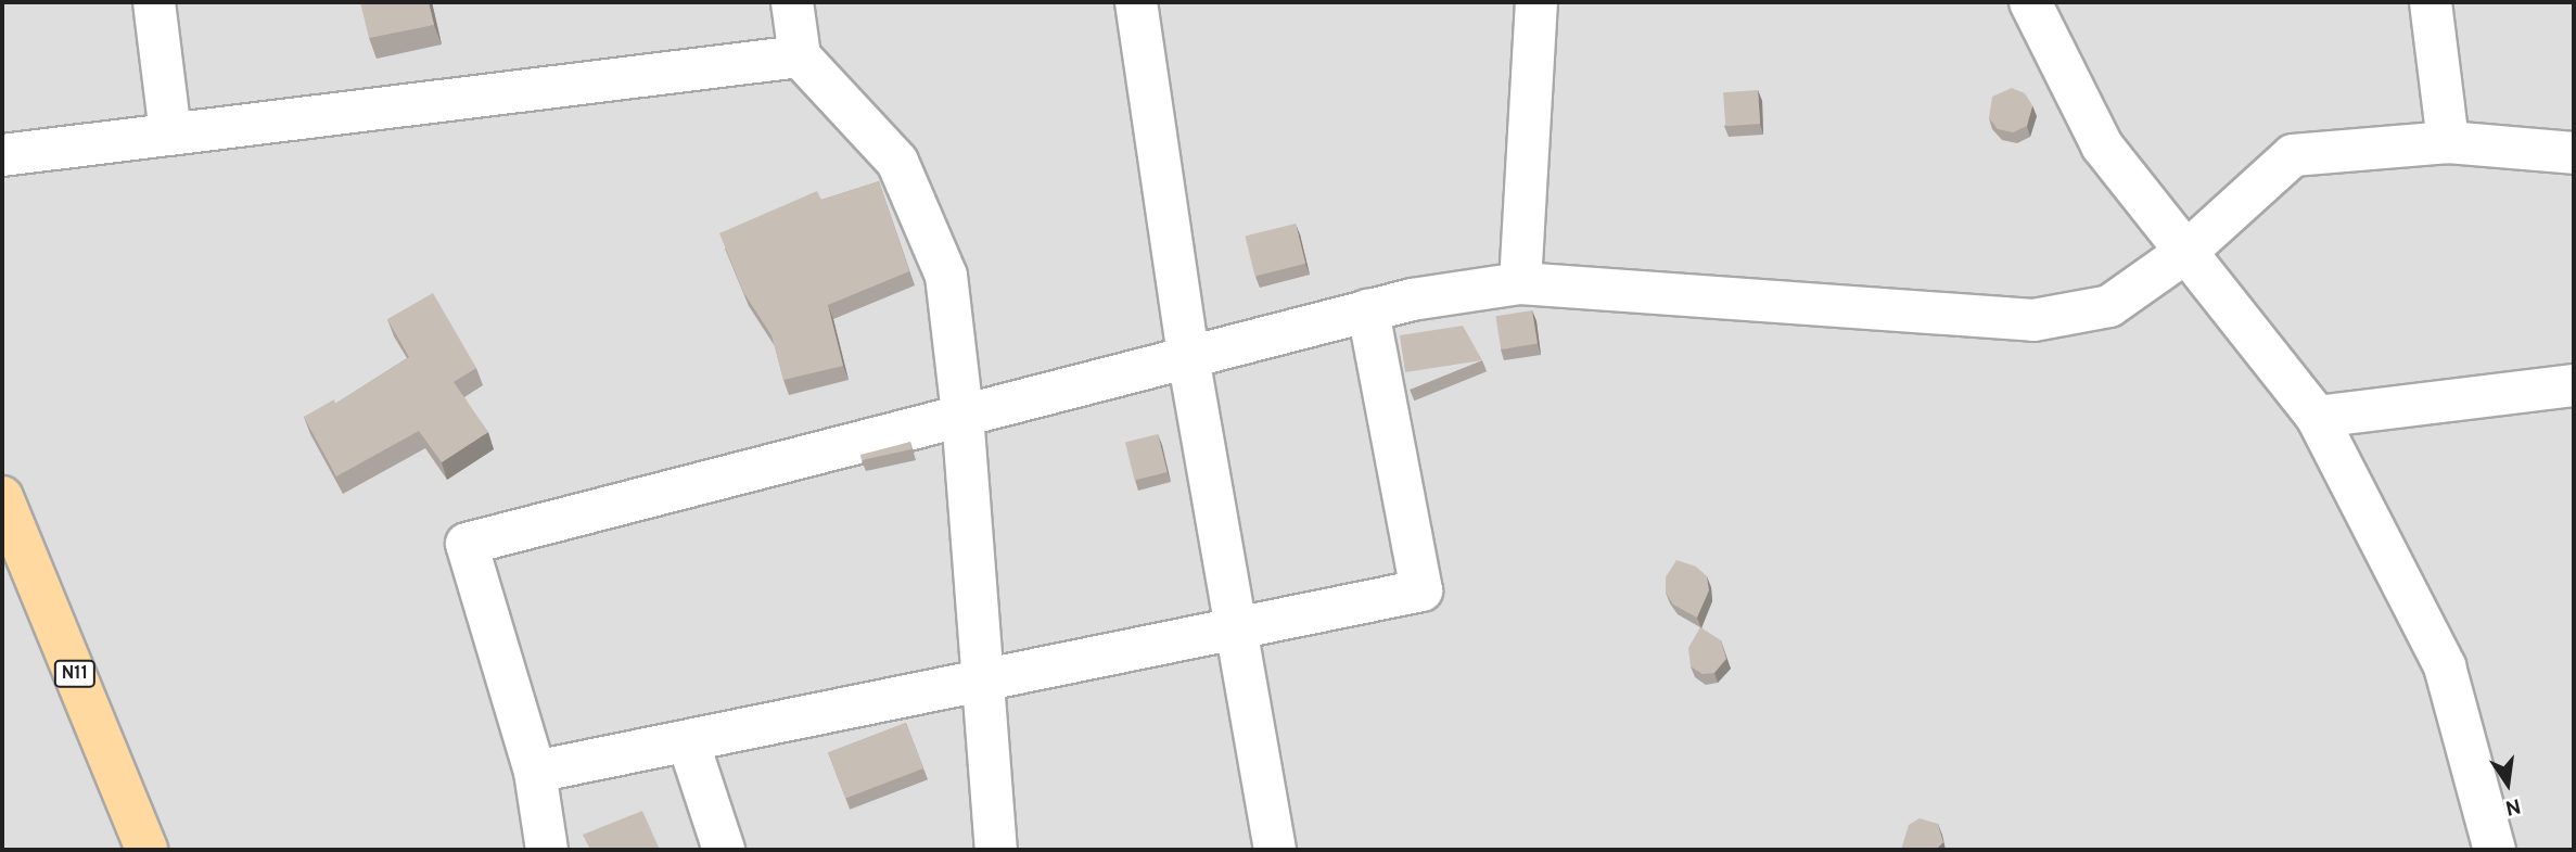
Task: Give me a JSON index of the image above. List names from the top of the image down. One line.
{"streets":{"main road":["N11"]},"north":"bottom"}
